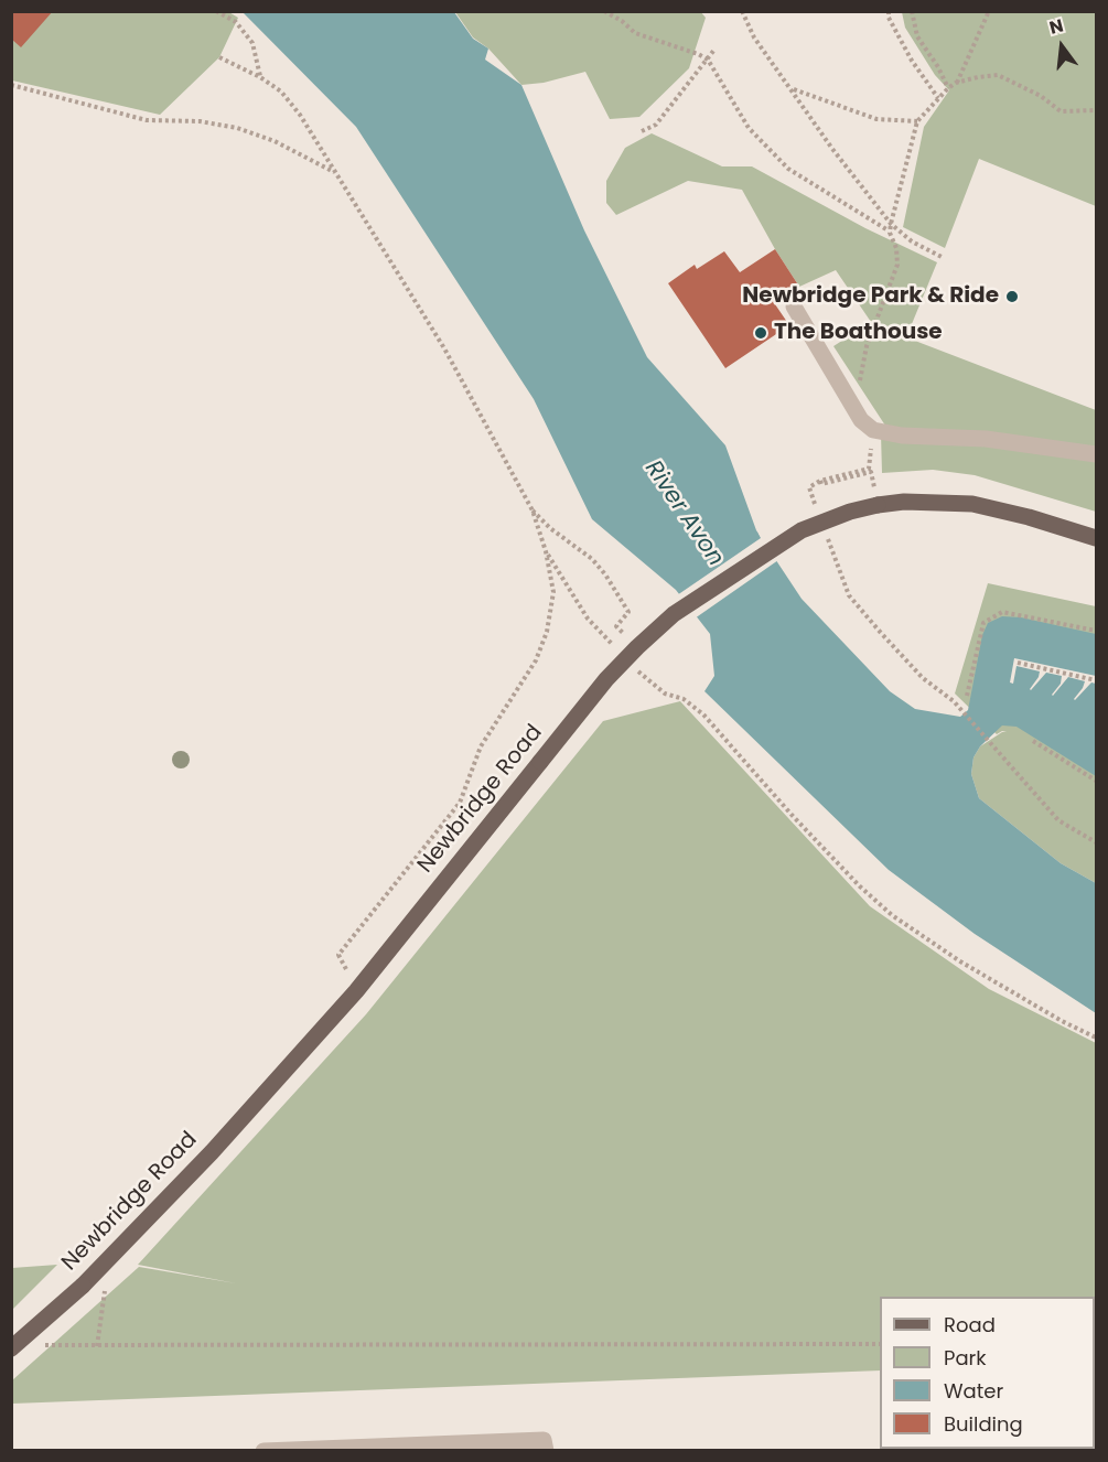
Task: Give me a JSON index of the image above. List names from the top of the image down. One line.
{"streets":{"main road":["Newbridge Road"]},"water":["River Avon"],"places":["Newbridge Park & Ride","The Boathouse"],"legend":["Road","Park","Water","Building"],"north":"top"}
